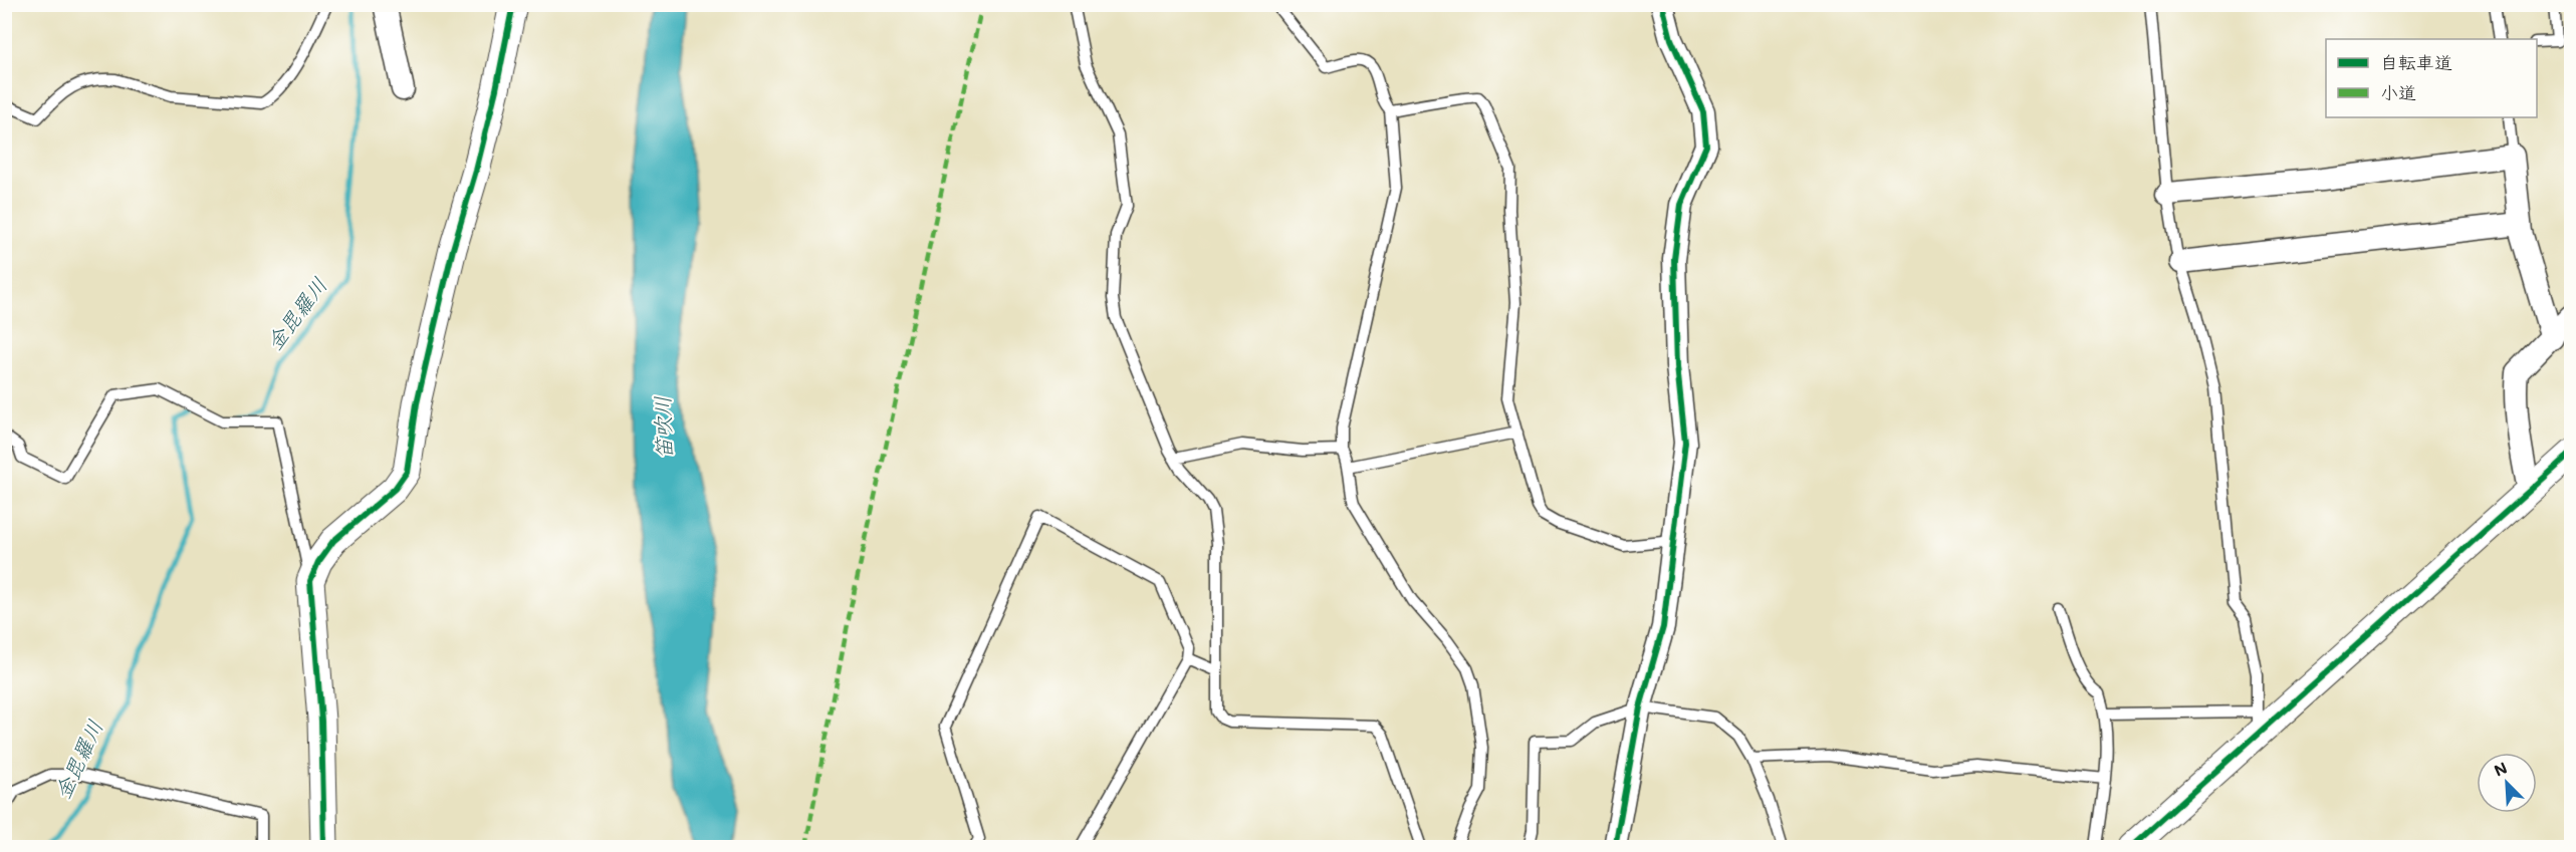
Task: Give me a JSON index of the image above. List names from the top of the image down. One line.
{"water":["金毘羅川","笛吹川"],"legend":["自転車道","小道"],"north":"top left"}
